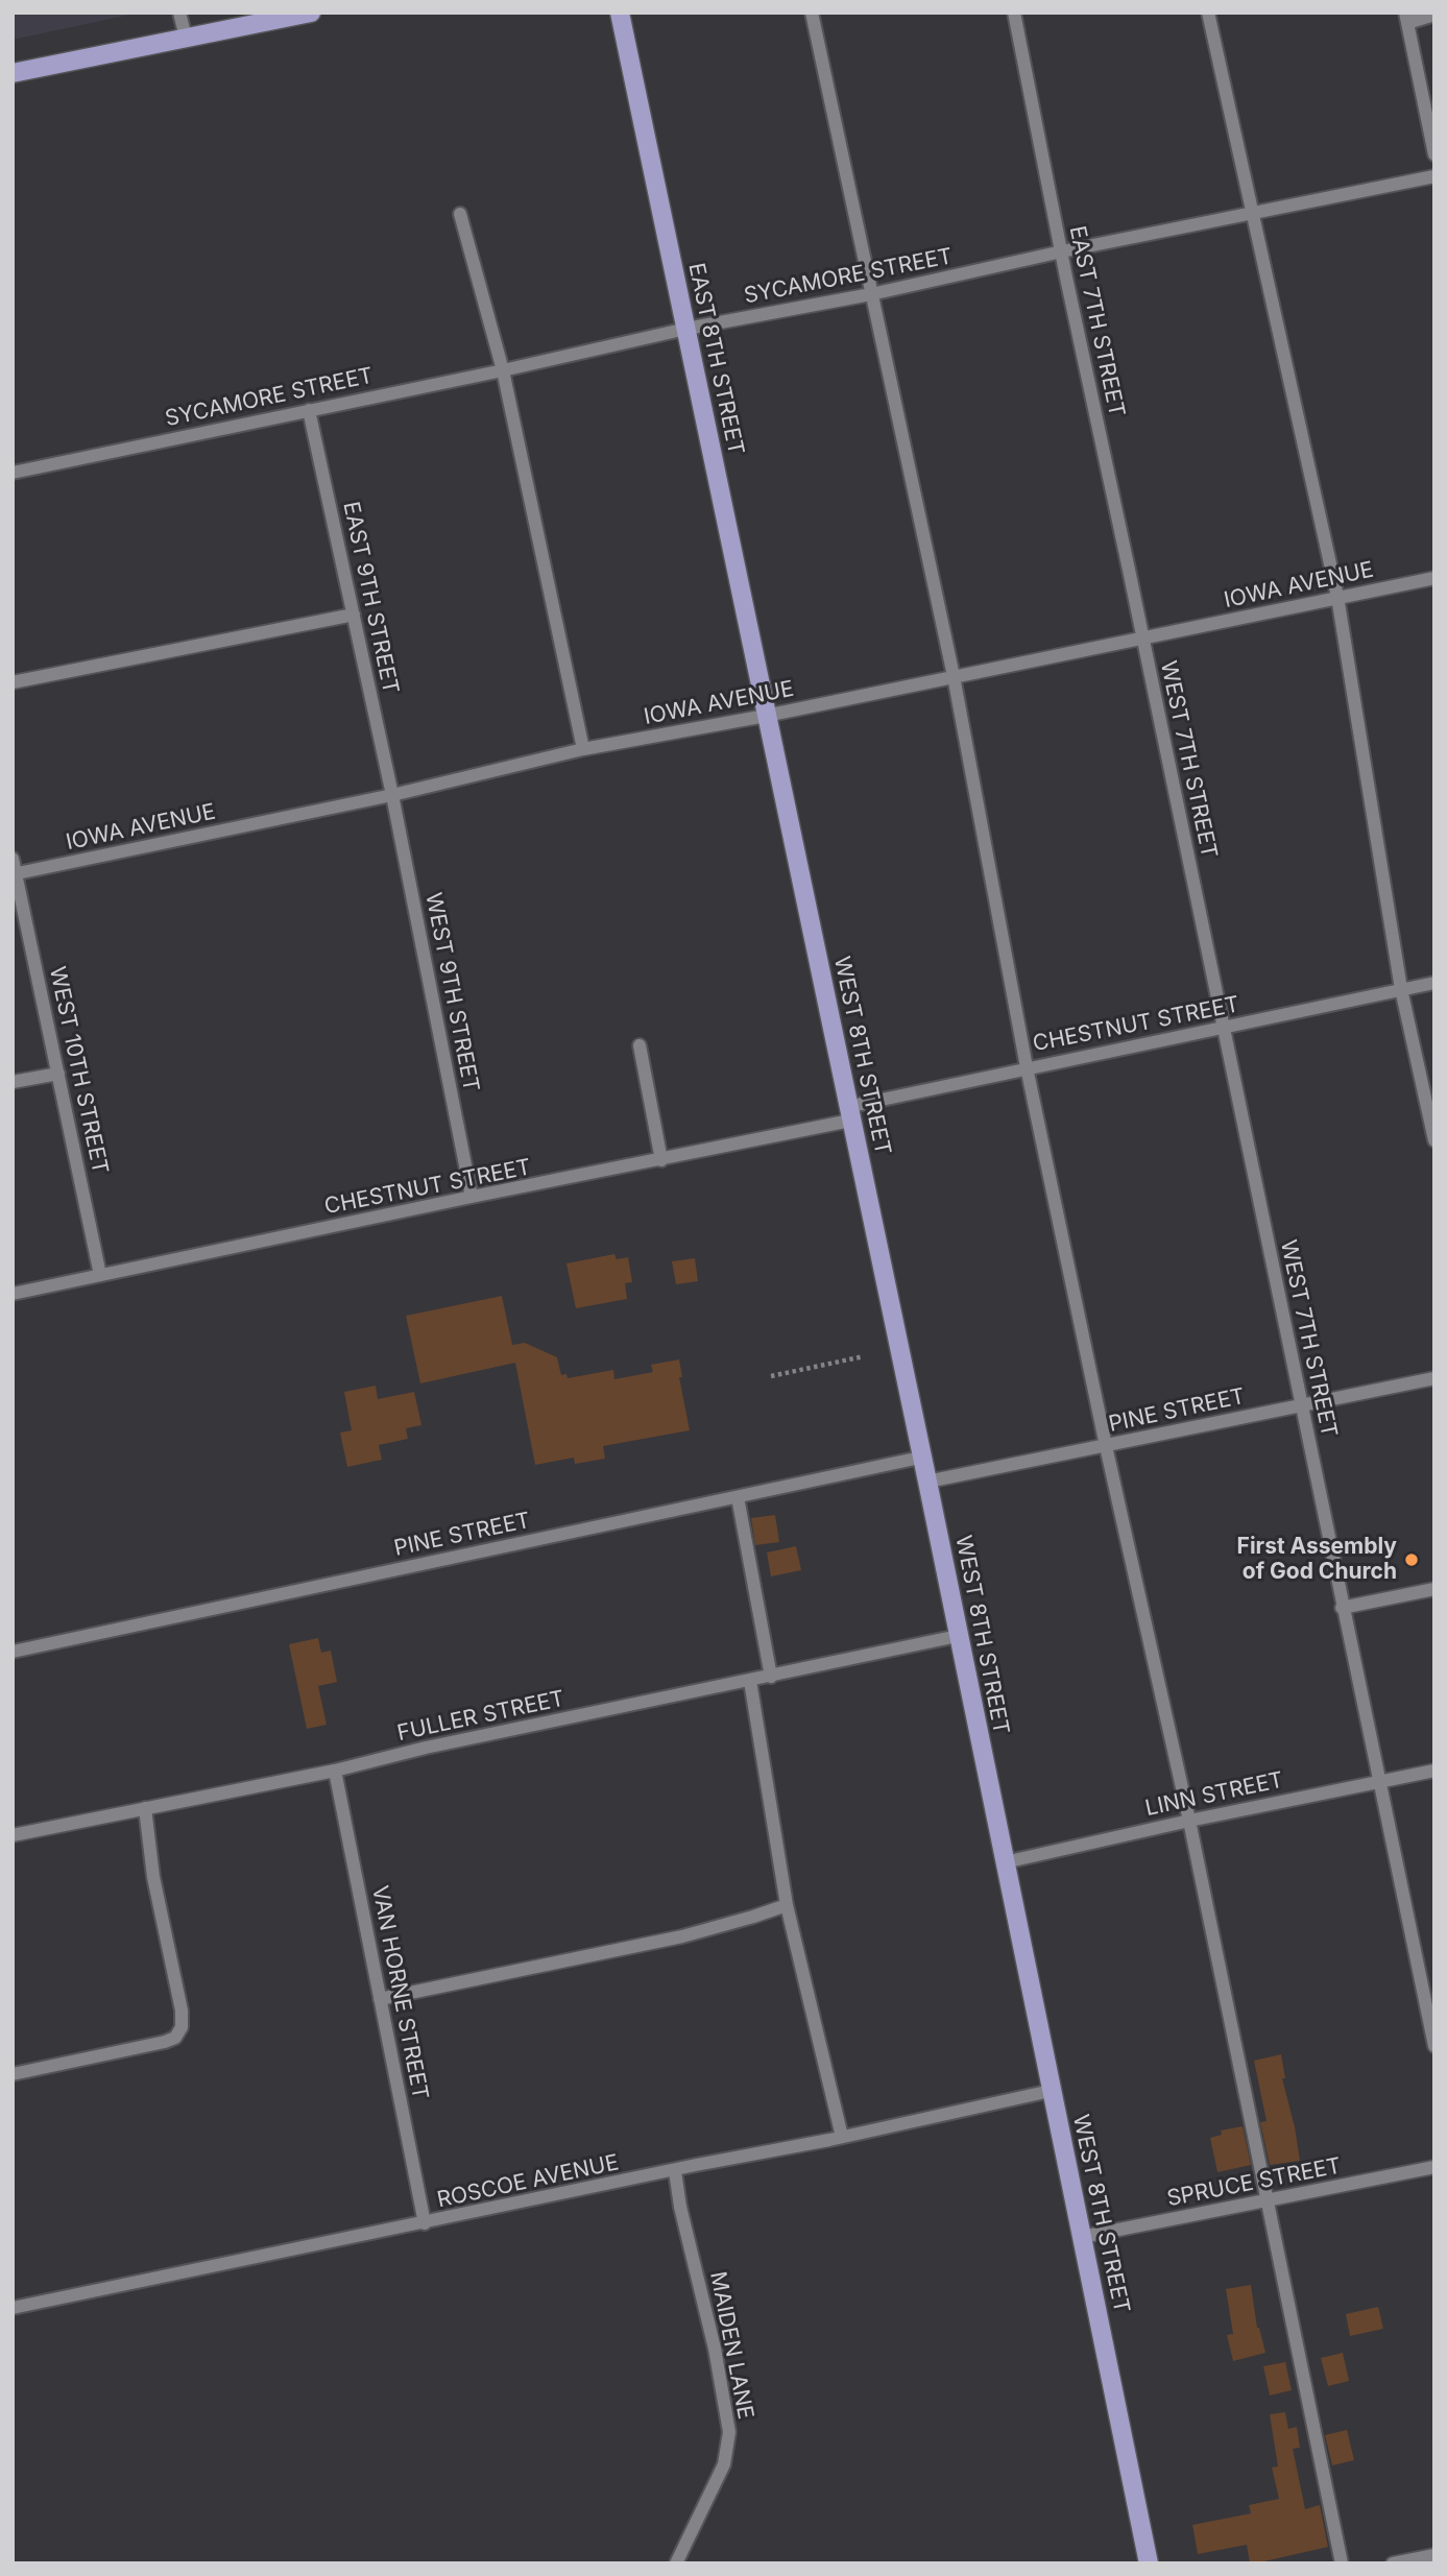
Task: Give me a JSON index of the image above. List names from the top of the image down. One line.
{"streets":{"main road":["EAST 8TH STREET","WEST 8TH STREET"],"street":["SYCAMORE STREET","EAST 7TH STREET","IOWA AVENUE","EAST 9TH STREET","WEST 7TH STREET","WEST 9TH STREET","CHESTNUT STREET","WEST 10TH STREET","PINE STREET","FULLER STREET","LINN STREET","VAN HORNE STREET","ROSCOE AVENUE","SPRUCE STREET","MAIDEN LANE"]},"crossings":[["SYCAMORE STREET","EAST 7TH STREET"],["SYCAMORE STREET","EAST 8TH STREET"],["SYCAMORE STREET","EAST 9TH STREET"],["EAST 7TH STREET","IOWA AVENUE"],["EAST 7TH STREET","WEST 7TH STREET"],["EAST 8TH STREET","IOWA AVENUE"],["EAST 8TH STREET","WEST 8TH STREET"],["IOWA AVENUE","EAST 9TH STREET"],["IOWA AVENUE","WEST 7TH STREET"],["IOWA AVENUE","WEST 9TH STREET"],["IOWA AVENUE","WEST 8TH STREET"],["IOWA AVENUE","WEST 10TH STREET"],["EAST 9TH STREET","WEST 9TH STREET"],["WEST 7TH STREET","CHESTNUT STREET"],["WEST 7TH STREET","PINE STREET"],["WEST 7TH STREET","LINN STREET"],["WEST 9TH STREET","CHESTNUT STREET"],["CHESTNUT STREET","WEST 8TH STREET"],["CHESTNUT STREET","WEST 10TH STREET"],["WEST 8TH STREET","PINE STREET"],["WEST 8TH STREET","FULLER STREET"],["WEST 8TH STREET","LINN STREET"],["WEST 8TH STREET","ROSCOE AVENUE"],["WEST 8TH STREET","SPRUCE STREET"],["FULLER STREET","VAN HORNE STREET"],["VAN HORNE STREET","ROSCOE AVENUE"],["ROSCOE AVENUE","MAIDEN LANE"]],"places":["First Assembly of God Church"]}
